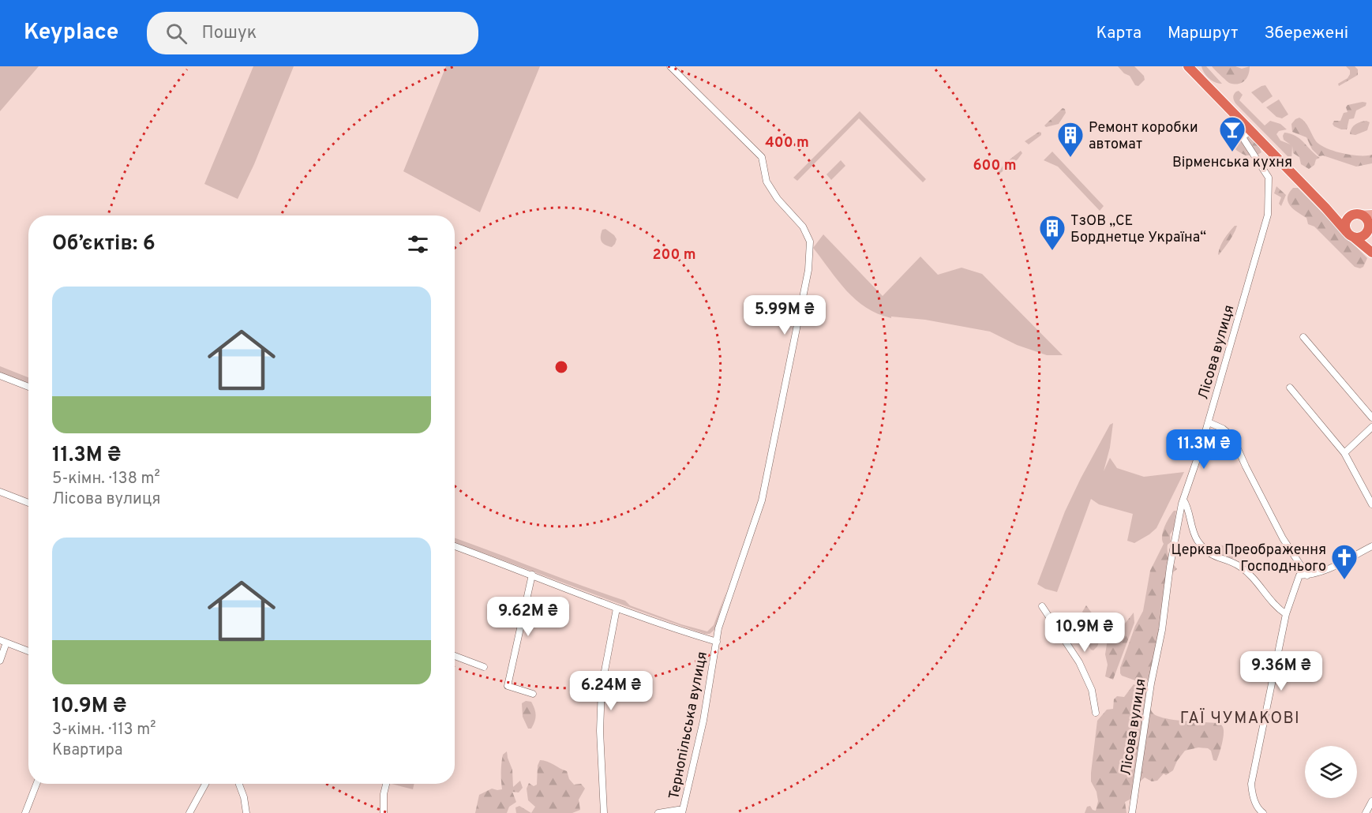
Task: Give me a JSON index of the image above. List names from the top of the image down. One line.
{"streets":{"street":["Лісова вулиця","Тернопільська вулиця"]},"districts":["ГАЇ ЧУМАКОВІ"],"places":{"bar":["Вірменська кухня"],"building":["Ремонт коробки автомат","ТзОВ „СЕ Борднетце Україна“"],"church":["Церква Преображення Господнього"]},"page":{"header":"Keyplace","search":"Пошук","nav":["Карта","Маршрут","Збережені"],"heading":"Об’єктів: 6","list":[{"name":"11.3M ₴","note":"5-кімн. · 138 m² · Лісова вулиця"},{"name":"10.9M ₴","note":"3-кімн. · 113 m² · Квартира"}],"price":["5.99M ₴","11.3M ₴","9.62M ₴","10.9M ₴","9.36M ₴","6.24M ₴"]},"rings":["400 m","600 m","200 m"]}
